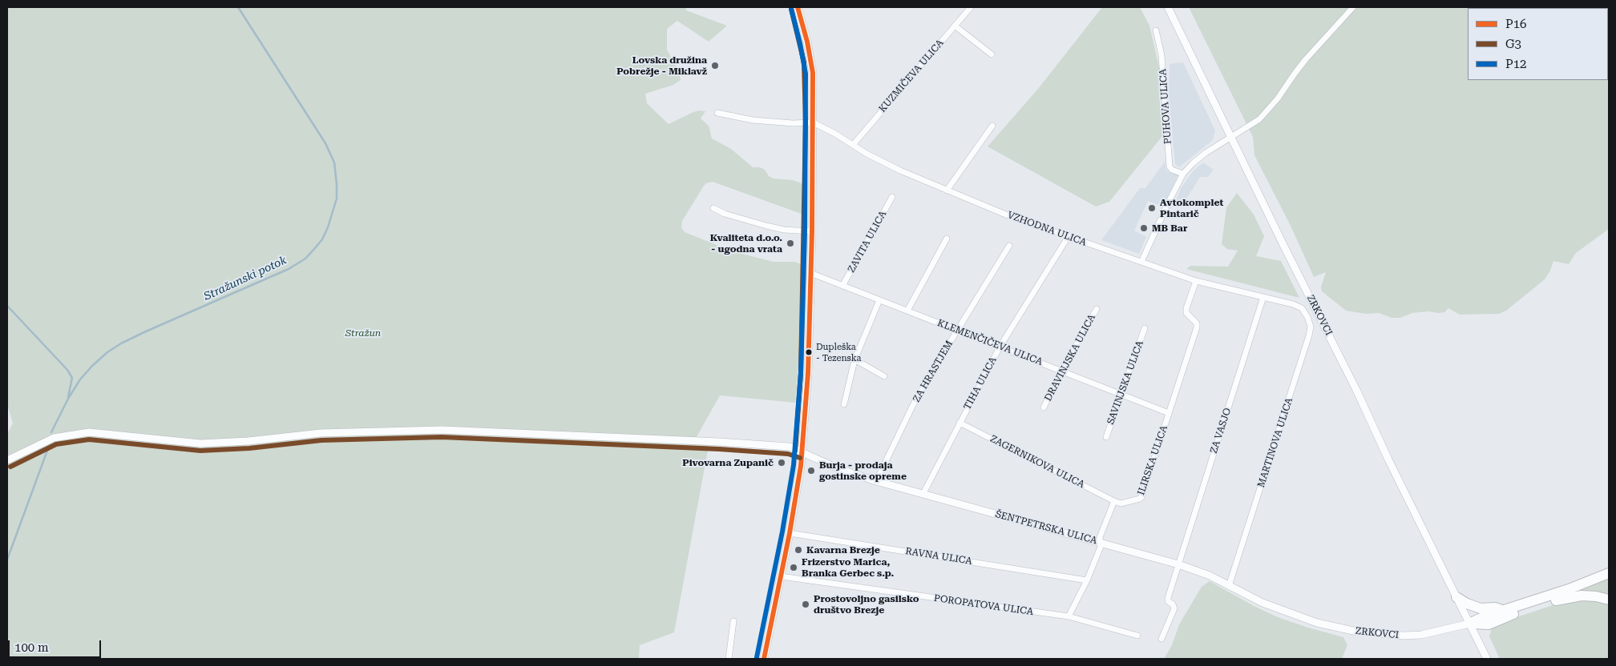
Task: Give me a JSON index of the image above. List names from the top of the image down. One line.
{"streets":{"street":["KUZMIČEVA ULICA","PUHOVA ULICA","VZHODNA ULICA","ZAVITA ULICA","ZRKOVCI","KLEMENČIČEVA ULICA","DRAVINJSKA ULICA","ZA HRASTJEM","SAVINJSKA ULICA","TIHA ULICA","ZA VASJO","MARTINOVA ULICA","ILIRSKA ULICA","ZAGERNIKOVA ULICA","ŠENTPETRSKA ULICA","RAVNA ULICA","POROPATOVA ULICA"]},"crossings":[["KUZMIČEVA ULICA","VZHODNA ULICA"],["VZHODNA ULICA","TIHA ULICA"],["VZHODNA ULICA","ZA VASJO"],["VZHODNA ULICA","MARTINOVA ULICA"],["VZHODNA ULICA","ILIRSKA ULICA"],["ZAVITA ULICA","KLEMENČIČEVA ULICA"],["ZRKOVCI","ŠENTPETRSKA ULICA"],["KLEMENČIČEVA ULICA","DRAVINJSKA ULICA"],["KLEMENČIČEVA ULICA","ZA HRASTJEM"],["KLEMENČIČEVA ULICA","SAVINJSKA ULICA"],["KLEMENČIČEVA ULICA","TIHA ULICA"],["KLEMENČIČEVA ULICA","ILIRSKA ULICA"],["ZA HRASTJEM","ŠENTPETRSKA ULICA"],["TIHA ULICA","ZAGERNIKOVA ULICA"],["TIHA ULICA","ŠENTPETRSKA ULICA"],["ZA VASJO","ŠENTPETRSKA ULICA"],["MARTINOVA ULICA","ŠENTPETRSKA ULICA"],["ILIRSKA ULICA","ZAGERNIKOVA ULICA"]],"water":["Stražunski potok"],"parks":["Stražun"],"places":["Lovska družina Pobrežje - Miklavž","Avtokomplet Pintarič","MB Bar","Kvaliteta d.o.o. - ugodna vrata","Dupleška - Tezenska","Pivovarna Zupanič","Burja - prodaja gostinske opreme","Kavarna Brezje","Frizerstvo Marica, Branka Gerbec s.p.","Prostovoljno gasilsko društvo Brezje"],"lines":["transit line P16","transit line G3","transit line P12"],"legend":["P16","G3","P12"],"scale_bar":"100 m"}
